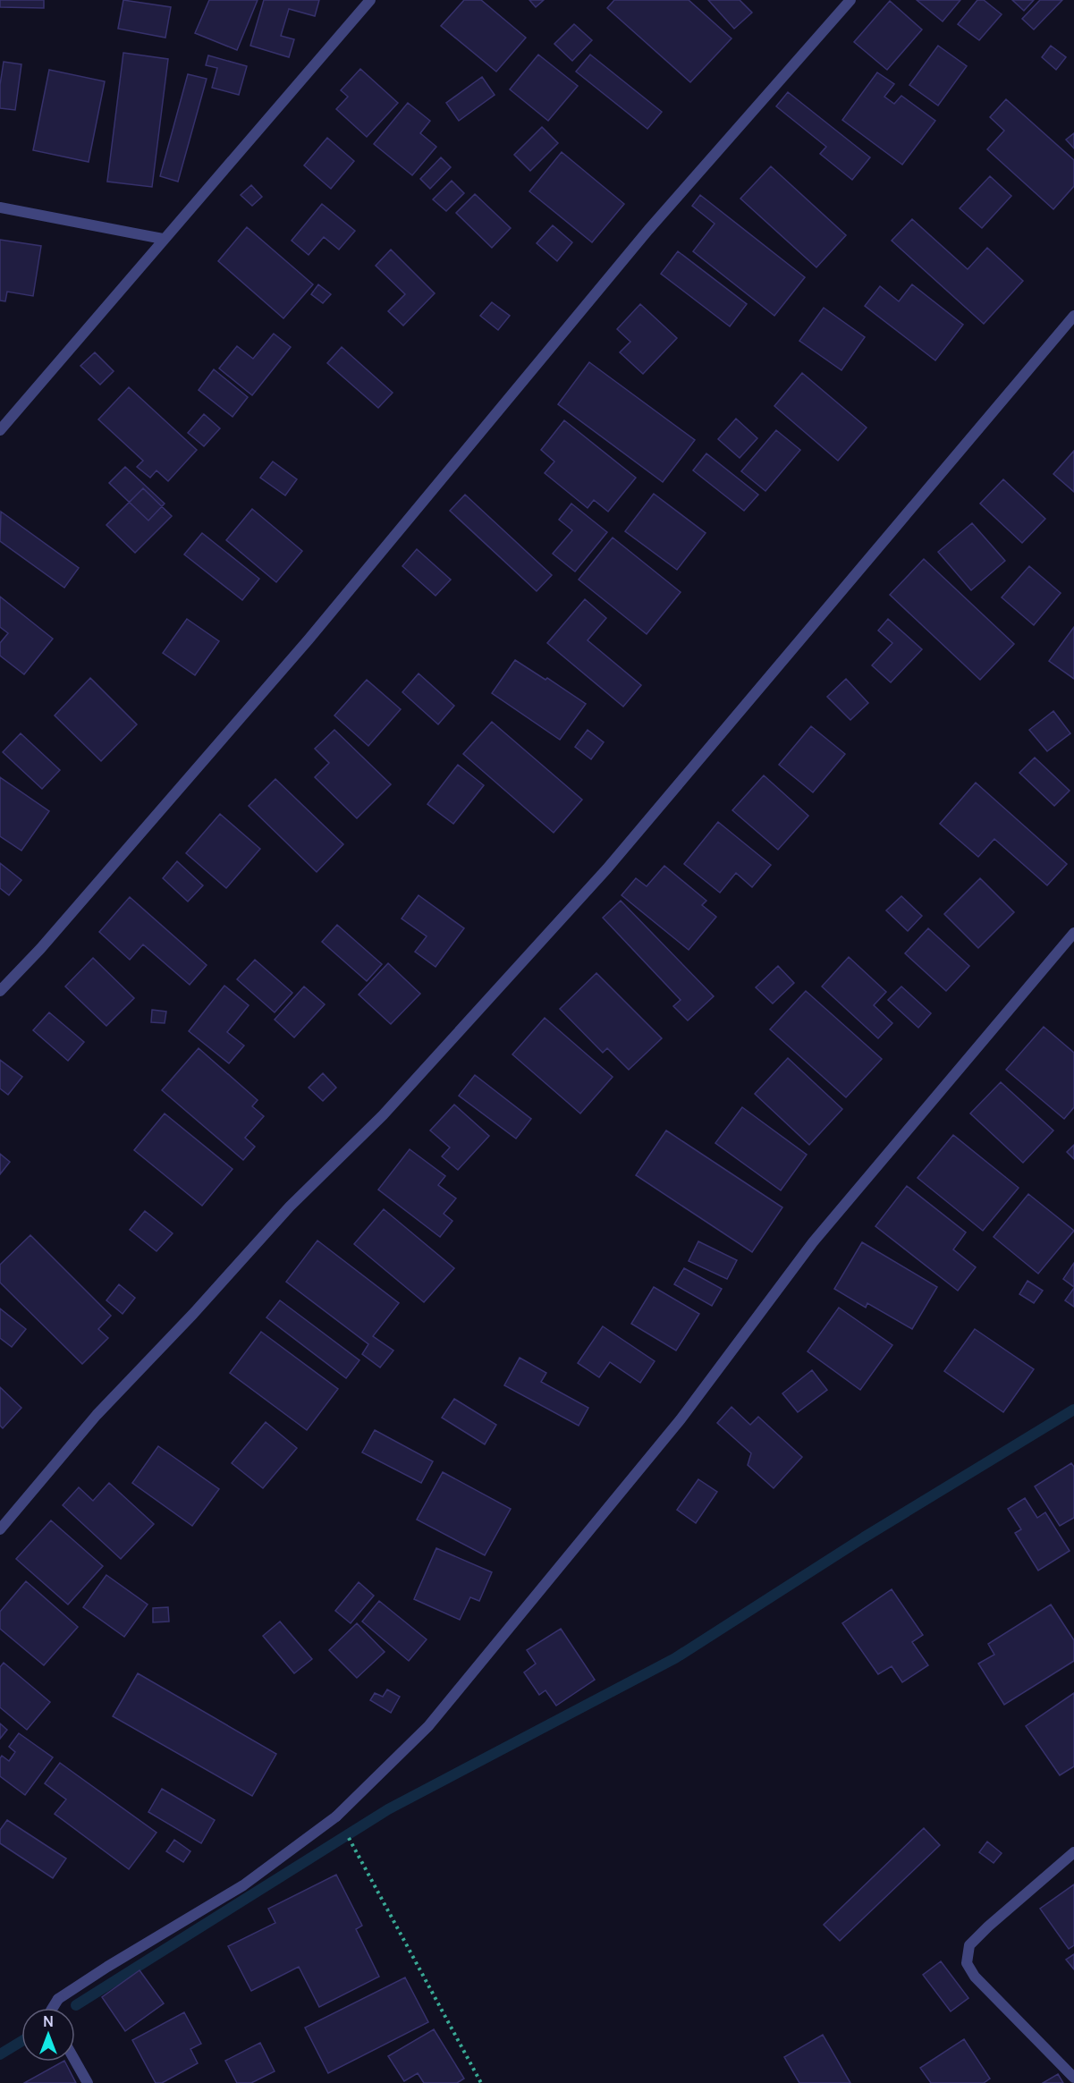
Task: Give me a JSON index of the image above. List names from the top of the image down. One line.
{"north":"top"}
